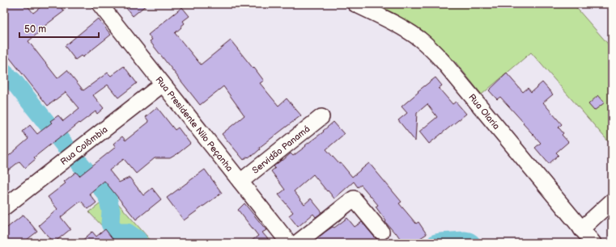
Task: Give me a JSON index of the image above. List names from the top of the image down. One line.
{"streets":{"street":["Rua Olaria","Rua Presidente Nilo Peçanha","Rua Colômbia","Servidão Panamá"]},"crossings":[["Rua Presidente Nilo Peçanha","Rua Colômbia"],["Rua Presidente Nilo Peçanha","Servidão Panamá"]],"scale_bar":"50 m"}
